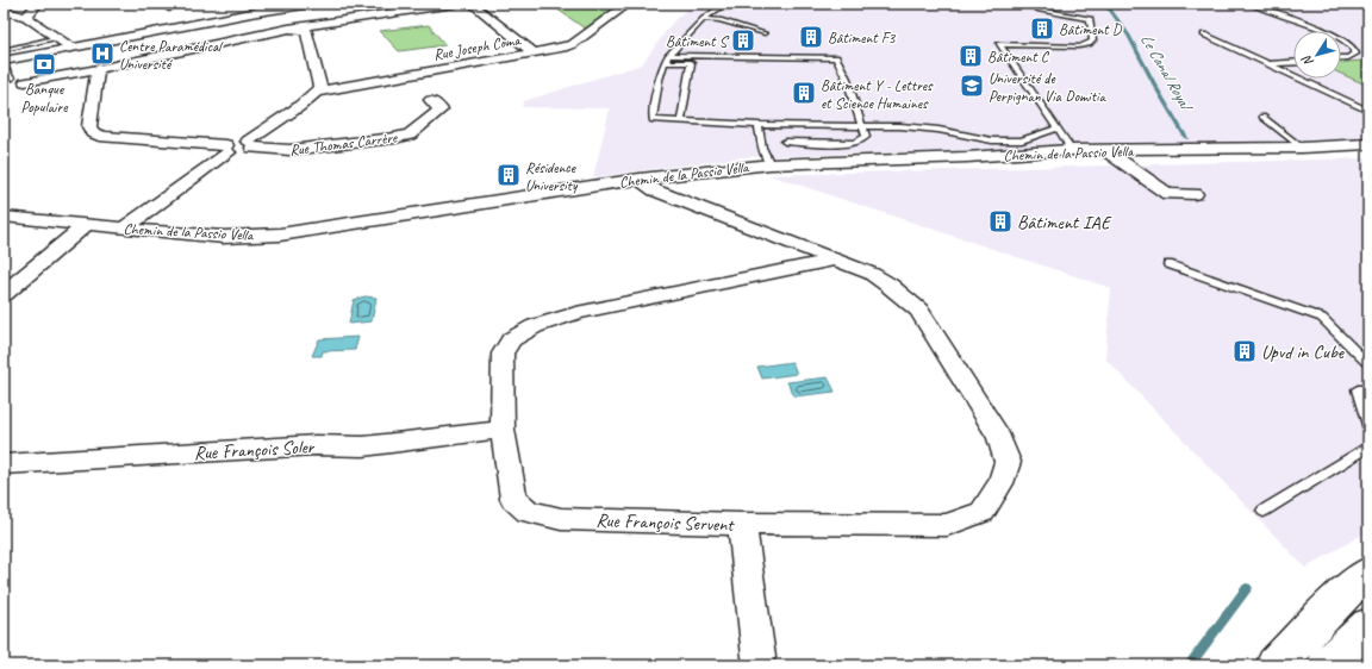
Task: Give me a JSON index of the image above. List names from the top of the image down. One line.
{"streets":{"street":["Rue Joseph Coma","Rue Thomas Carrère","Chemin de la Passio Vella","Rue François Soler","Rue François Servent"]},"crossings":[["Chemin de la Passio Vella","Rue François Servent"],["Rue François Soler","Rue François Servent"]],"water":["Le Canal Royal"],"places":{"building":["Bâtiment D","Bâtiment F3","Bâtiment S","Bâtiment C","Bâtiment Y - Lettres et Science Humaines","Résidence University","Bâtiment IAE","Upvd in Cube"],"hospital":["Centre Paramédical Université"],"bank":["Banque Populaire"],"school or university":["Université de Perpignan Via Domitia"]},"north":"bottom left"}
